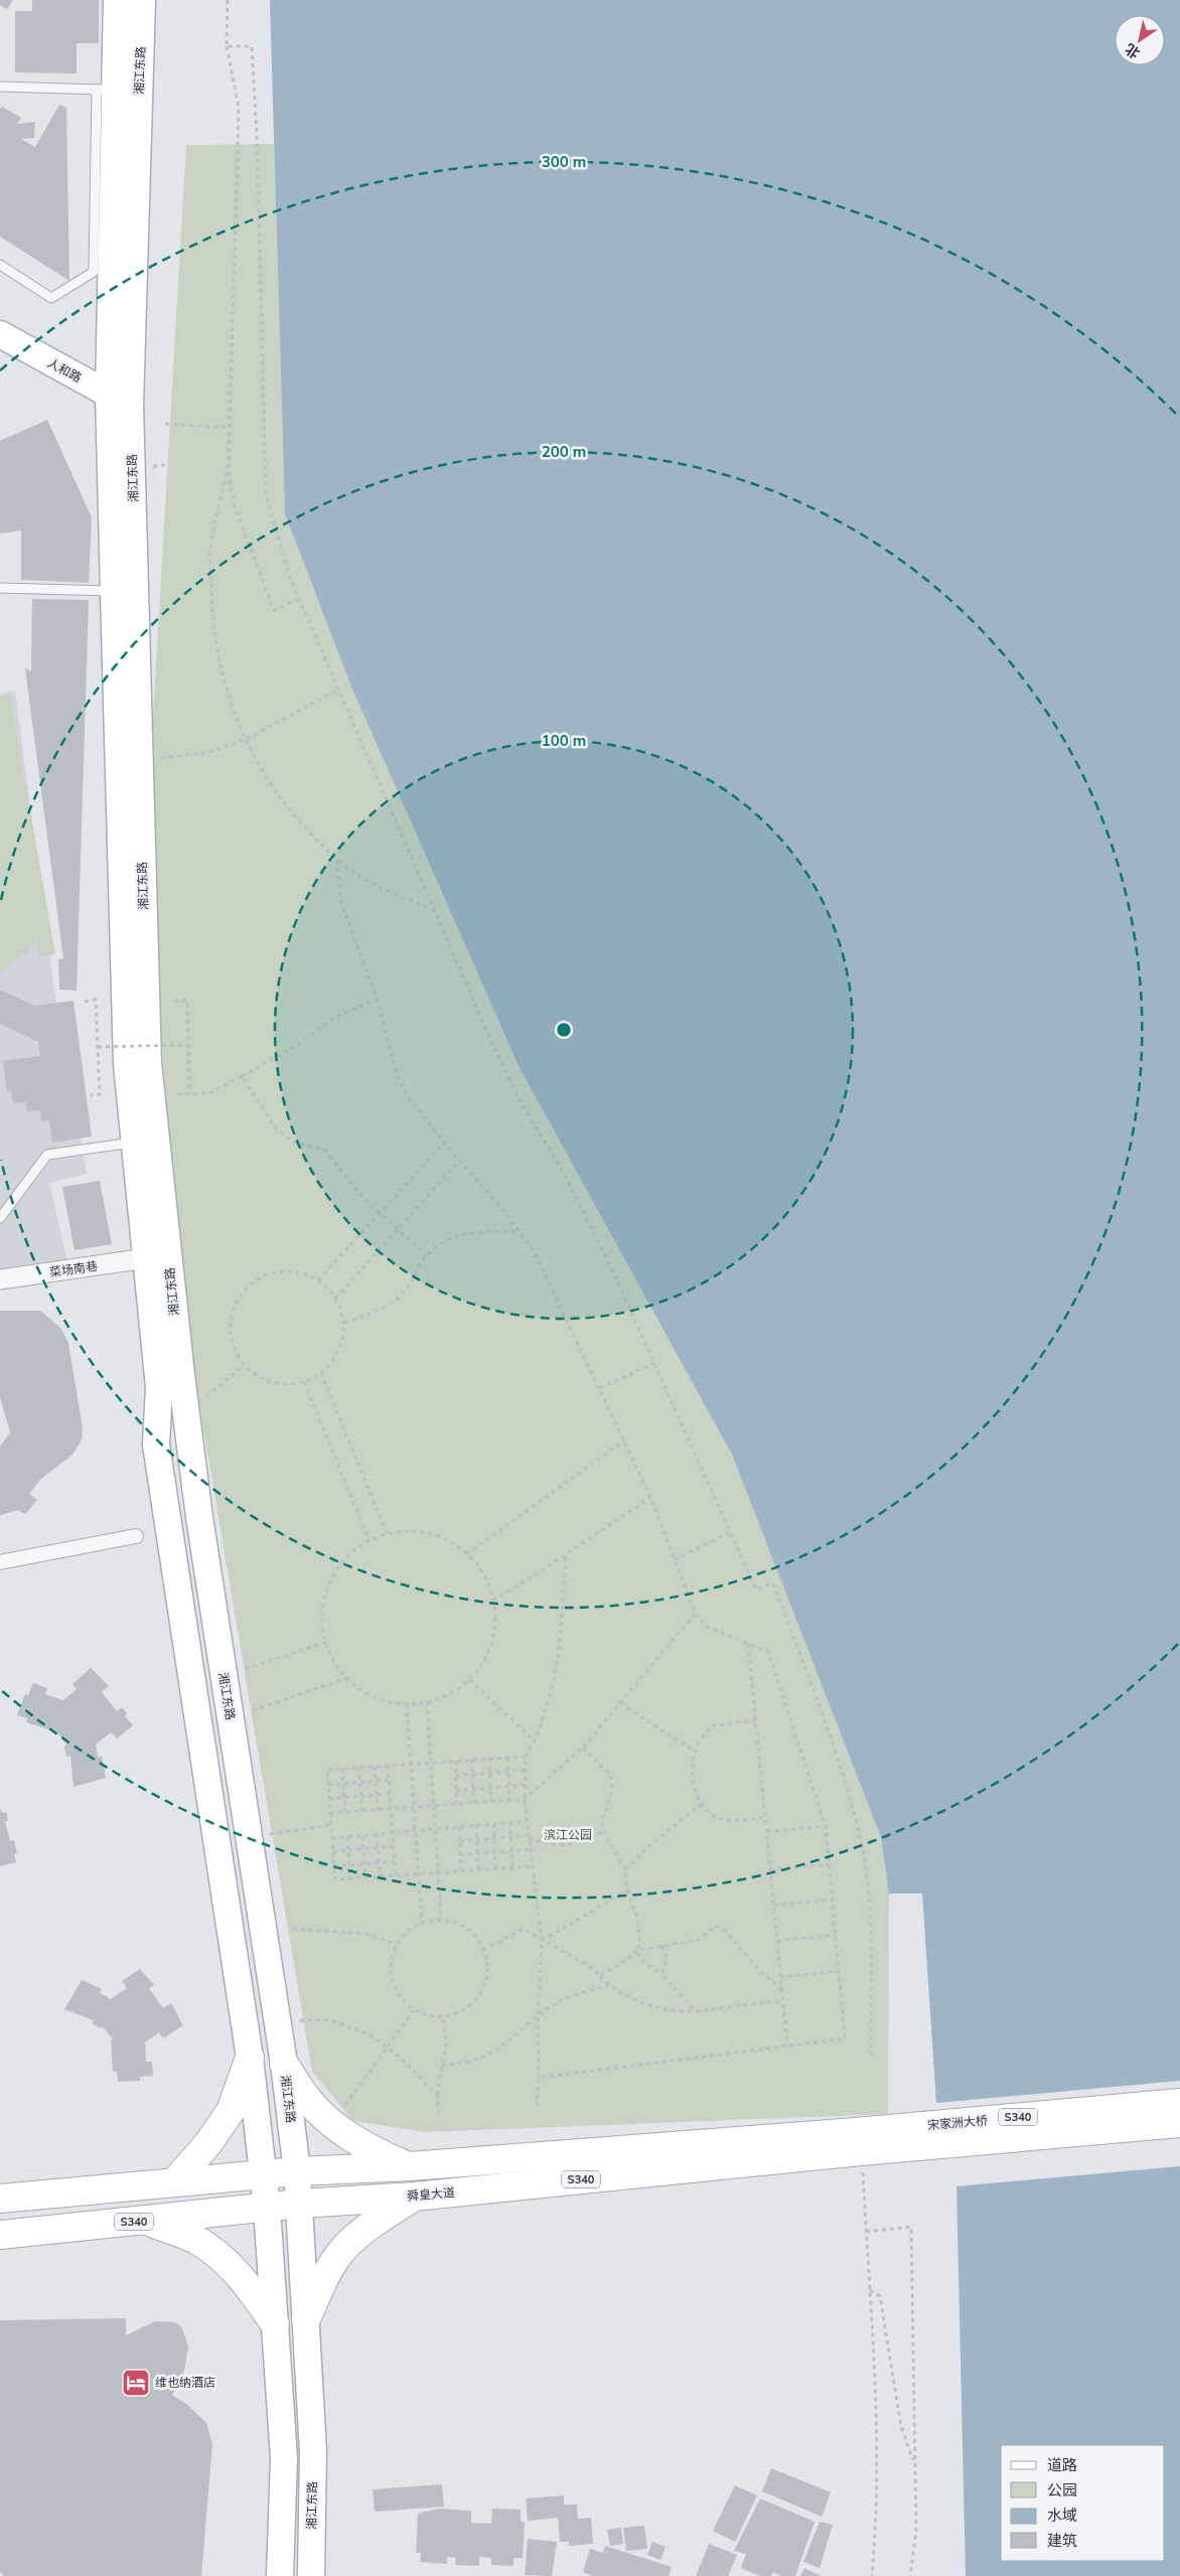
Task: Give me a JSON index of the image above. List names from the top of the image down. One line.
{"streets":{"main road":["湘江东路","人和路","S340","宋家洲大桥","舜皇大道"],"street":["菜场南巷"]},"crossings":[["湘江东路","人和路"],["湘江东路","菜场南巷"],["湘江东路","S340"],["湘江东路","舜皇大道"],["S340","宋家洲大桥"],["S340","舜皇大道"],["宋家洲大桥","舜皇大道"]],"parks":["滨江公园"],"places":{"hotel":["维也纳酒店"]},"legend":["道路","公园","水域","建筑"],"north":"bottom left","rings":["300 m","200 m","100 m"]}
